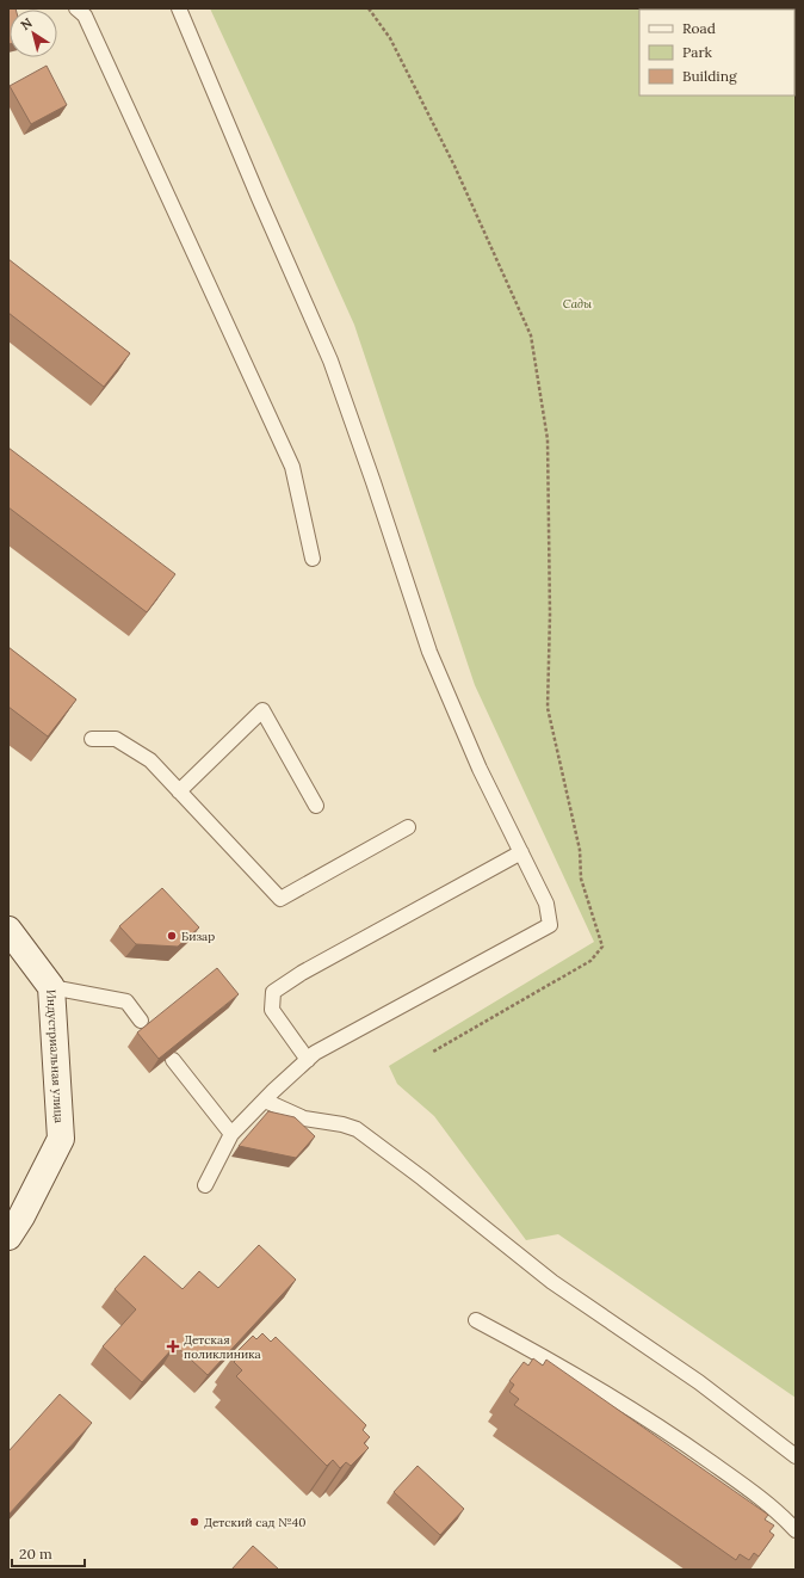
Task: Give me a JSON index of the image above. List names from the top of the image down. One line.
{"streets":{"street":["Индустриальная улица"]},"parks":["Сады"],"places":{"other":["Бизар","Детский сад №40"],"health":["Детская поликлиника"]},"legend":["Road","Park","Building"],"scale_bar":"20 m","north":"top left"}
